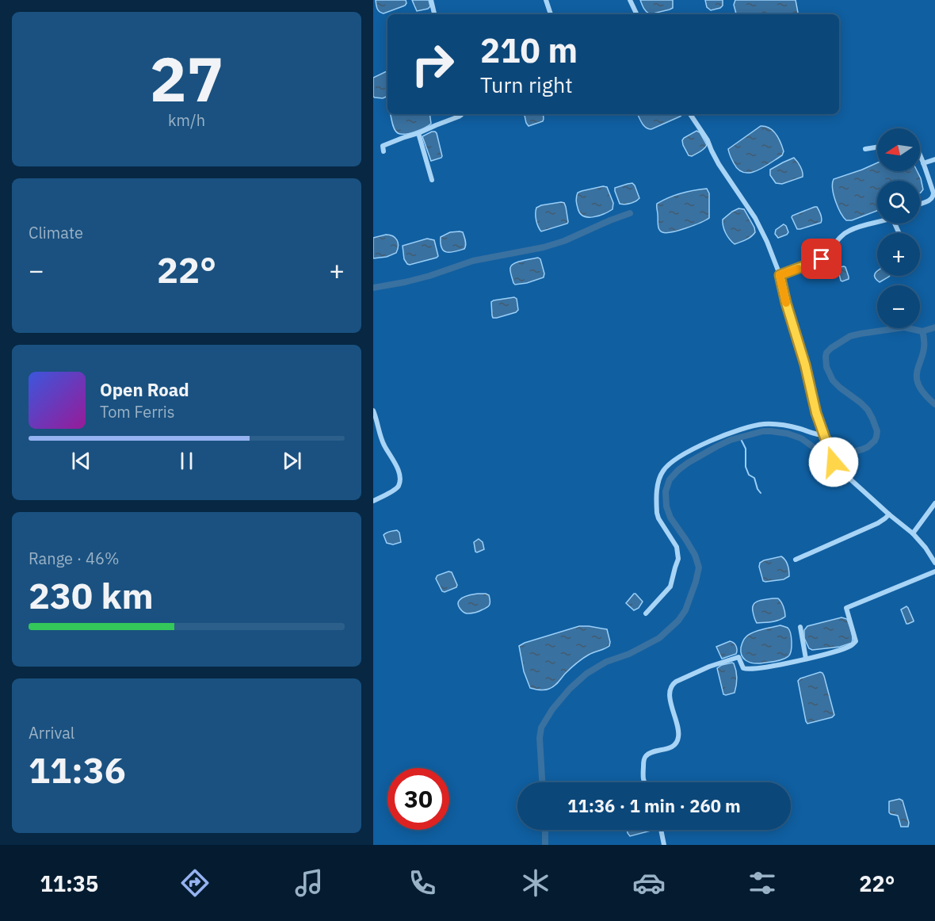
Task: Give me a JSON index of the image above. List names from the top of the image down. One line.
{"north":"left","page":{"tile":[["27","km/h"],"Climate",["Range · 46%","230 km"],["Arrival","11:36"]],"turn":["210 m","Turn right"],"map_buttons":["+","−"],"heat":["−","22°","+"],"song":["Open Road","Tom Ferris"],"limit":"30","trip":"11:36 · 1 min · 260 m","tabs":["11:35","22°"]}}
